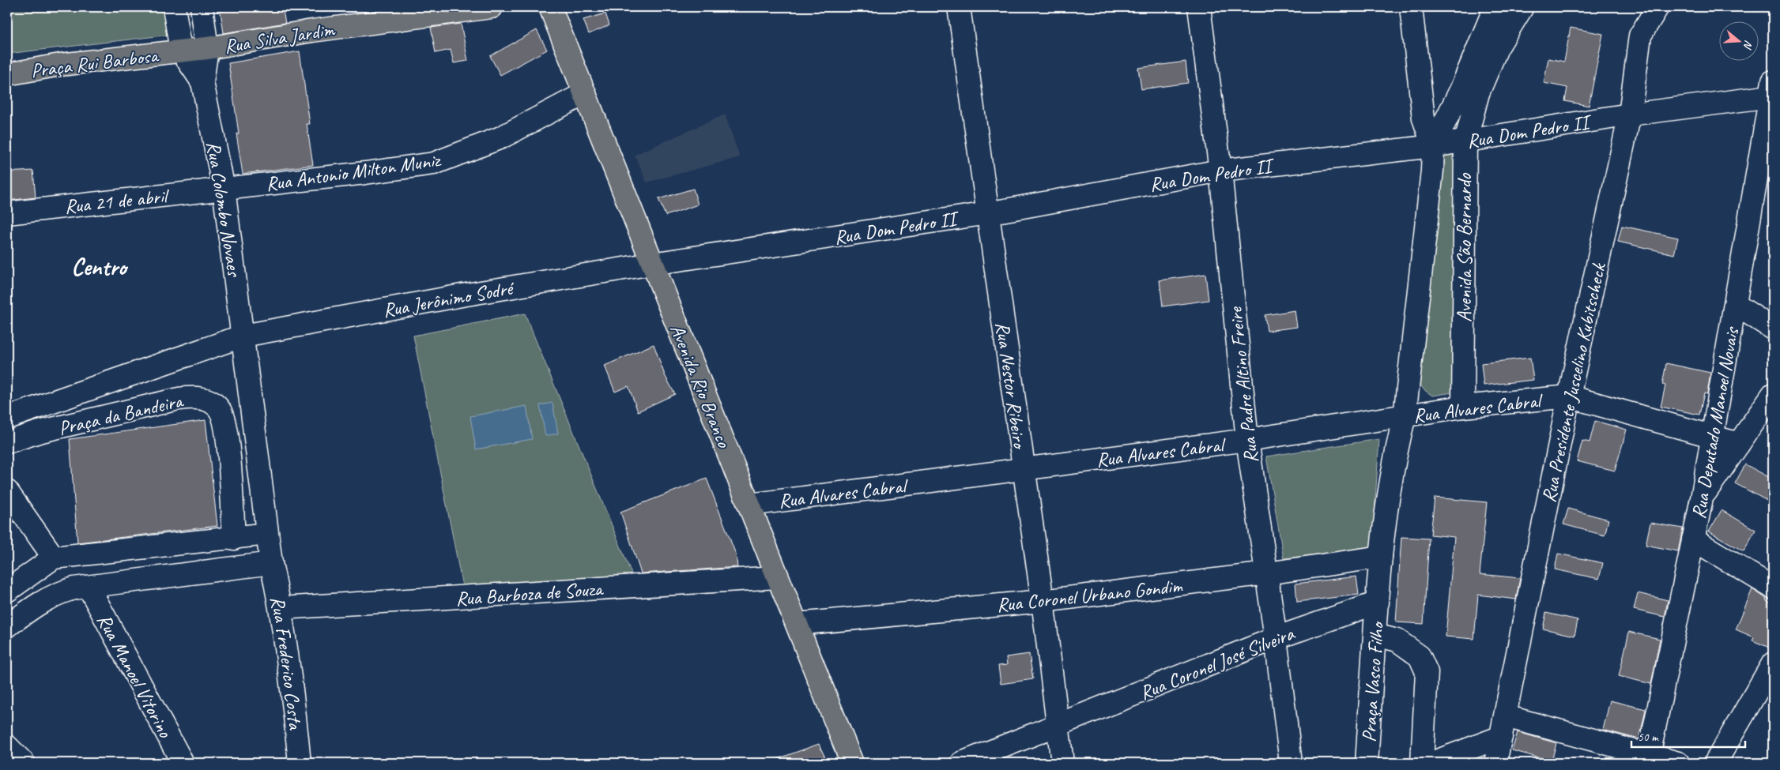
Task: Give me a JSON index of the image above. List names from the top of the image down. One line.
{"streets":{"main road":["Rua Silva Jardim","Praça Rui Barbosa","Avenida Rio Branco"],"street":["Rua Dom Pedro II","Rua Antonio Milton Muniz","Rua 21 de abril","Rua Colombo Novaes","Avenida São Bernardo","Rua Jerônimo Sodré","Rua Presidente Juscelino Kubitscheck","Rua Nestor Ribeiro","Rua Padre Altino Freire","Rua Alvares Cabral","Praça da Bandeira","Rua Deputado Manoel Novais","Rua Barboza de Souza","Rua Coronel Urbano Gondim","Rua Frederico Costa","Rua Coronel José Silveira","Rua Manoel Vitorino","Praça Vasco Filho"]},"crossings":[["Rua Silva Jardim","Praça Rui Barbosa"],["Rua Dom Pedro II","Avenida São Bernardo"],["Rua Dom Pedro II","Rua Jerônimo Sodré"],["Rua Dom Pedro II","Rua Presidente Juscelino Kubitscheck"],["Rua Dom Pedro II","Rua Nestor Ribeiro"],["Rua Dom Pedro II","Avenida Rio Branco"],["Rua Dom Pedro II","Rua Padre Altino Freire"],["Rua Dom Pedro II","Rua Deputado Manoel Novais"],["Rua Antonio Milton Muniz","Rua 21 de abril"],["Rua Antonio Milton Muniz","Rua Colombo Novaes"],["Rua Antonio Milton Muniz","Avenida Rio Branco"],["Rua 21 de abril","Rua Colombo Novaes"],["Rua Colombo Novaes","Rua Jerônimo Sodré"],["Rua Colombo Novaes","Praça da Bandeira"],["Rua Colombo Novaes","Rua Frederico Costa"],["Avenida São Bernardo","Rua Alvares Cabral"],["Avenida São Bernardo","Rua Coronel Urbano Gondim"],["Avenida São Bernardo","Praça Vasco Filho"],["Rua Jerônimo Sodré","Avenida Rio Branco"],["Rua Jerônimo Sodré","Praça da Bandeira"],["Rua Presidente Juscelino Kubitscheck","Rua Alvares Cabral"],["Rua Nestor Ribeiro","Rua Alvares Cabral"],["Rua Nestor Ribeiro","Rua Coronel Urbano Gondim"],["Rua Nestor Ribeiro","Rua Coronel José Silveira"],["Avenida Rio Branco","Rua Alvares Cabral"],["Avenida Rio Branco","Rua Barboza de Souza"],["Avenida Rio Branco","Rua Coronel Urbano Gondim"],["Rua Padre Altino Freire","Rua Alvares Cabral"],["Rua Padre Altino Freire","Rua Coronel Urbano Gondim"],["Rua Padre Altino Freire","Rua Coronel José Silveira"],["Rua Barboza de Souza","Rua Frederico Costa"],["Rua Coronel Urbano Gondim","Praça Vasco Filho"],["Rua Coronel José Silveira","Praça Vasco Filho"]],"districts":["Centro"],"scale_bar":"50 m","north":"right"}
